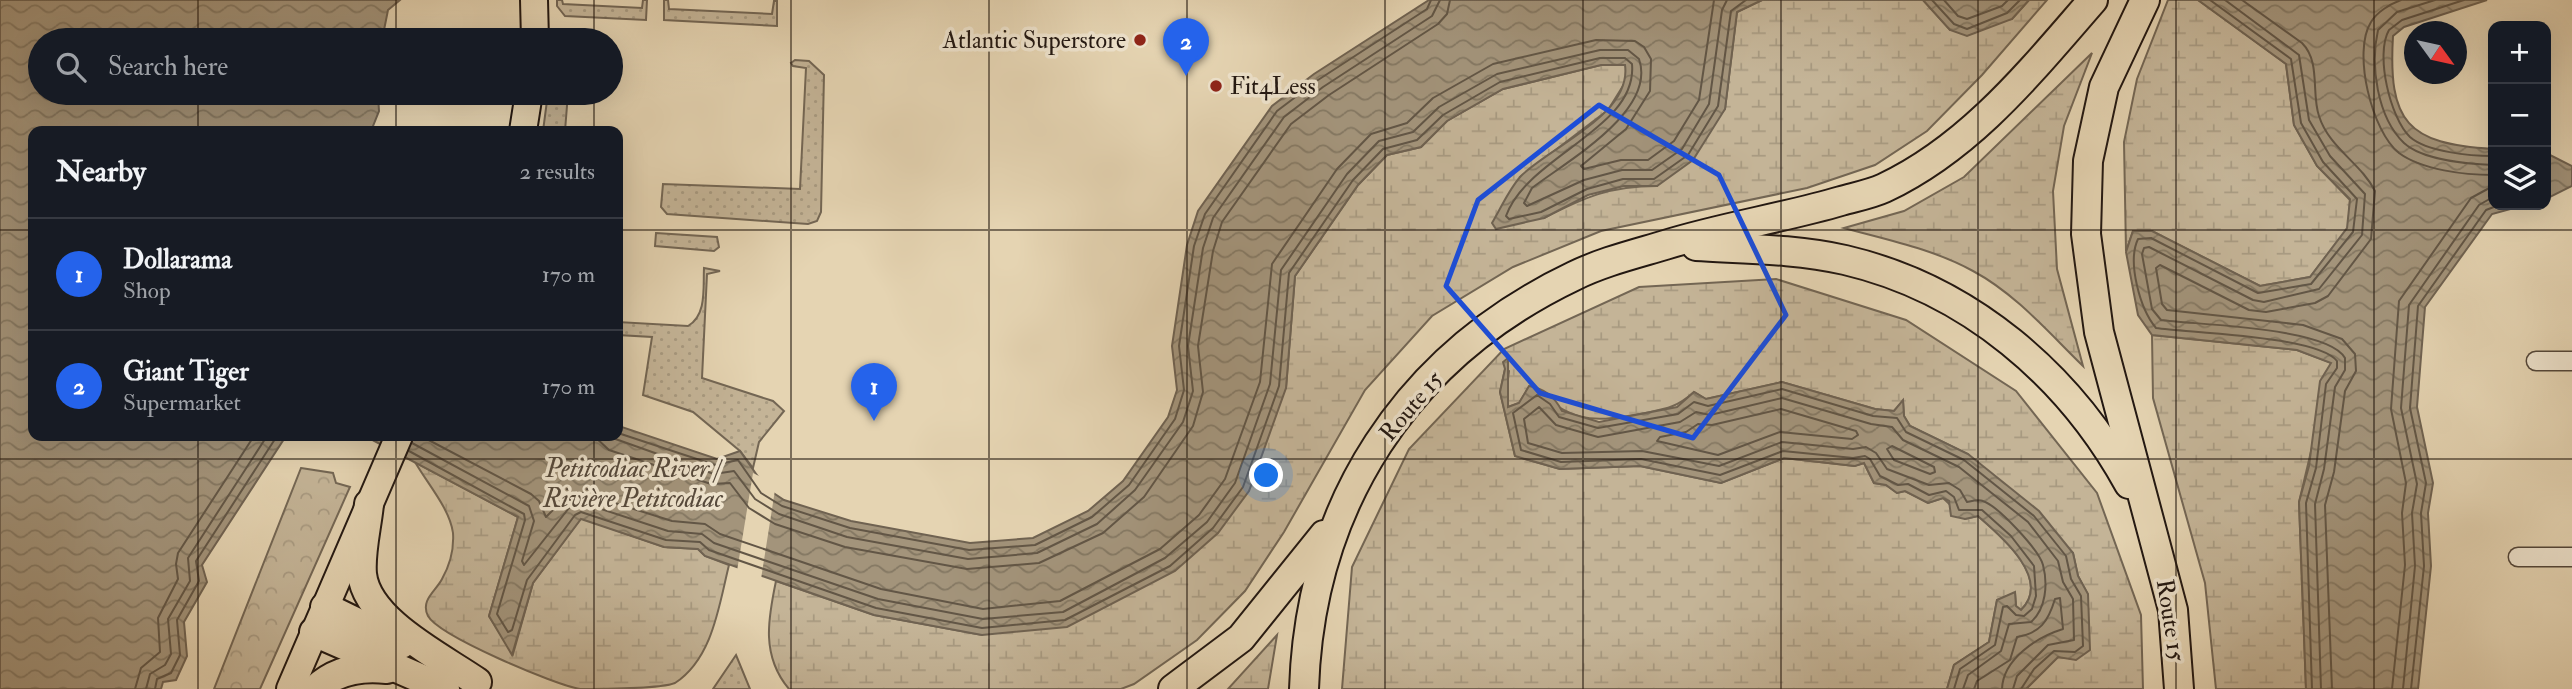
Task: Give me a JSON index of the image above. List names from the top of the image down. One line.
{"streets":{"highway":["Route 15"]},"water":["Petitcodiac River / Rivière Petitcodiac"],"places":["Atlantic Superstore","Fit4Less"],"north":"bottom right","page":{"pins":["2","1"],"map_buttons":["+","−"],"search":"Search here","heading":["Nearby","2 results"],"list":[{"mark":"1","name":"Dollarama","note":"Shop","value":"170 m"},{"mark":"2","name":"Giant Tiger","note":"Supermarket","value":"170 m"}]}}
